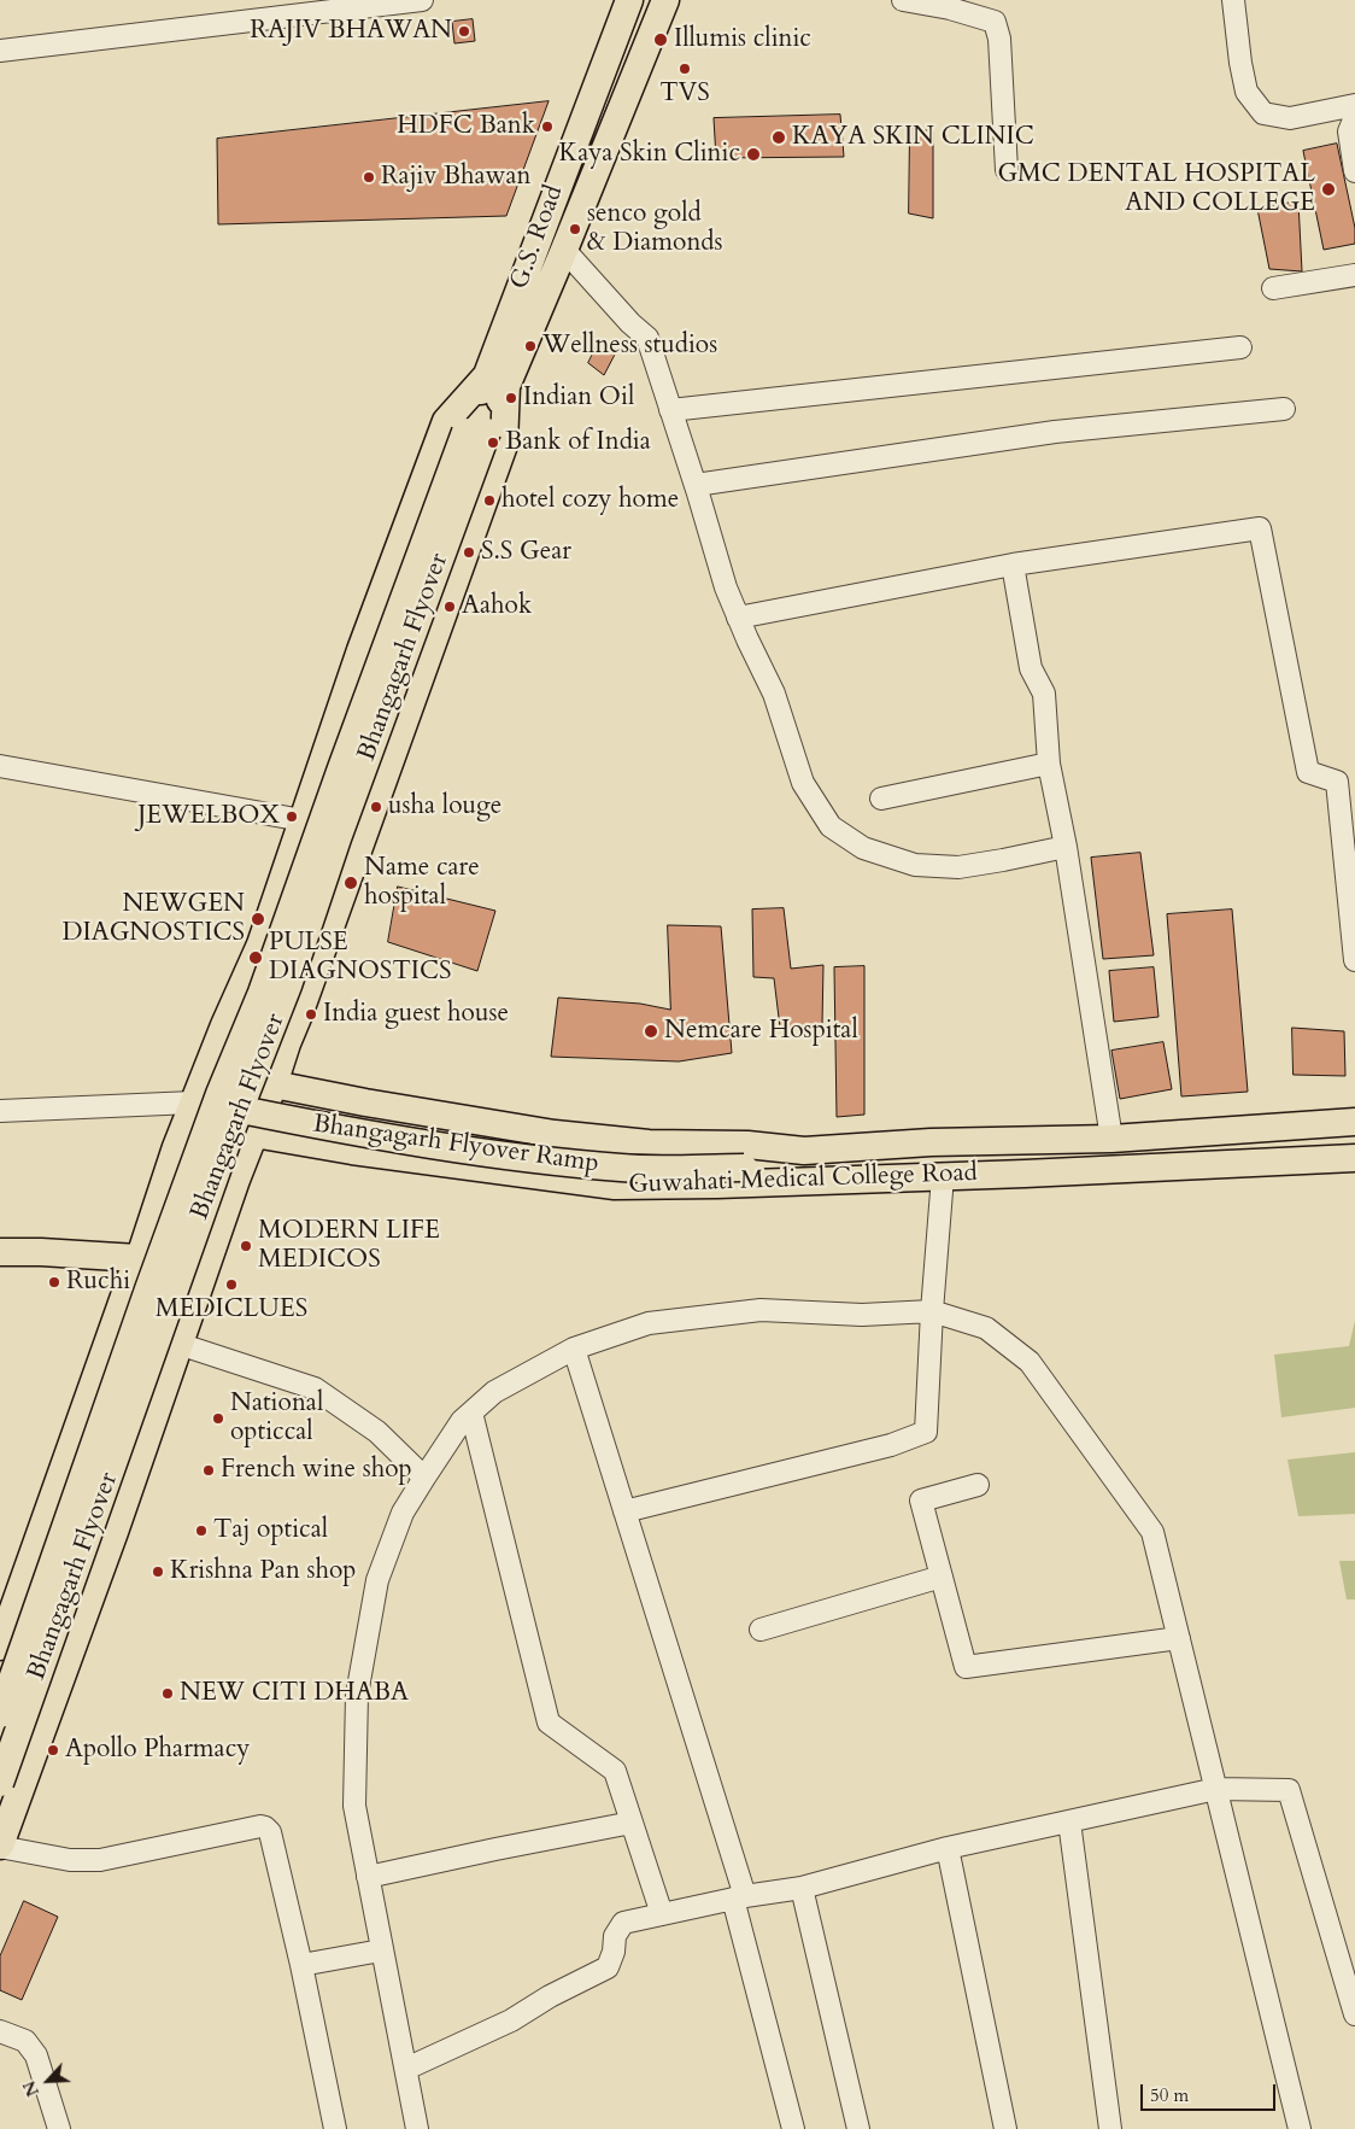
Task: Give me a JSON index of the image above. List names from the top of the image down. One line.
{"streets":{"main road":["G.S. Road","Bhangagarh Flyover","Bhangagarh Flyover Ramp","Guwahati Medical College Road"]},"crossings":[["G.S. Road","Bhangagarh Flyover"],["Bhangagarh Flyover","Bhangagarh Flyover Ramp"],["Bhangagarh Flyover Ramp","Guwahati Medical College Road"]],"places":["RAJIV BHAWAN","Illumis clinic","TVS","HDFC Bank","KAYA SKIN CLINIC","Kaya Skin Clinic","Rajiv Bhawan","GMC DENTAL HOSPITAL AND COLLEGE","senco gold & Diamonds","Wellness studios","Indian Oil","Bank of India","hotel cozy home","S.S Gear","Aahok","usha louge","JEWELBOX","Name care hospital","NEWGEN DIAGNOSTICS","PULSE DIAGNOSTICS","India guest house","Nemcare Hospital","MODERN LIFE MEDICOS","Ruchi","MEDICLUES","National opticcal","French wine shop","Taj optical","Krishna Pan shop","NEW CITI DHABA","Apollo Pharmacy"],"scale_bar":"50 m","north":"bottom left"}
